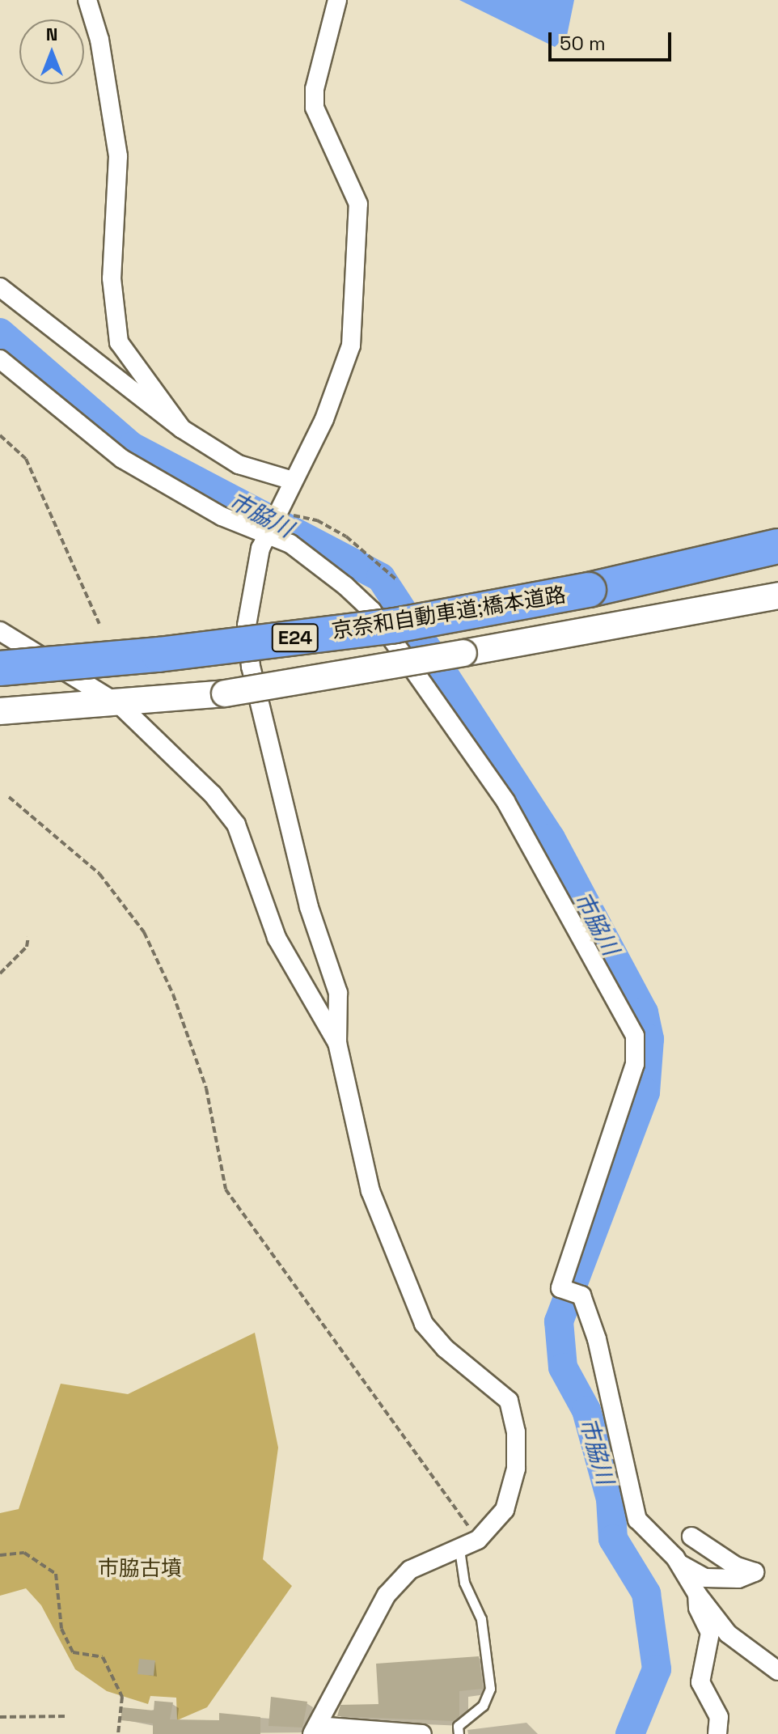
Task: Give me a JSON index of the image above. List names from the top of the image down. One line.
{"streets":{"highway":["京奈和自動車道;橋本道路","E24"]},"water":["市脇川"],"parks":["市脇古墳"],"scale_bar":"50 m","north":"top"}
